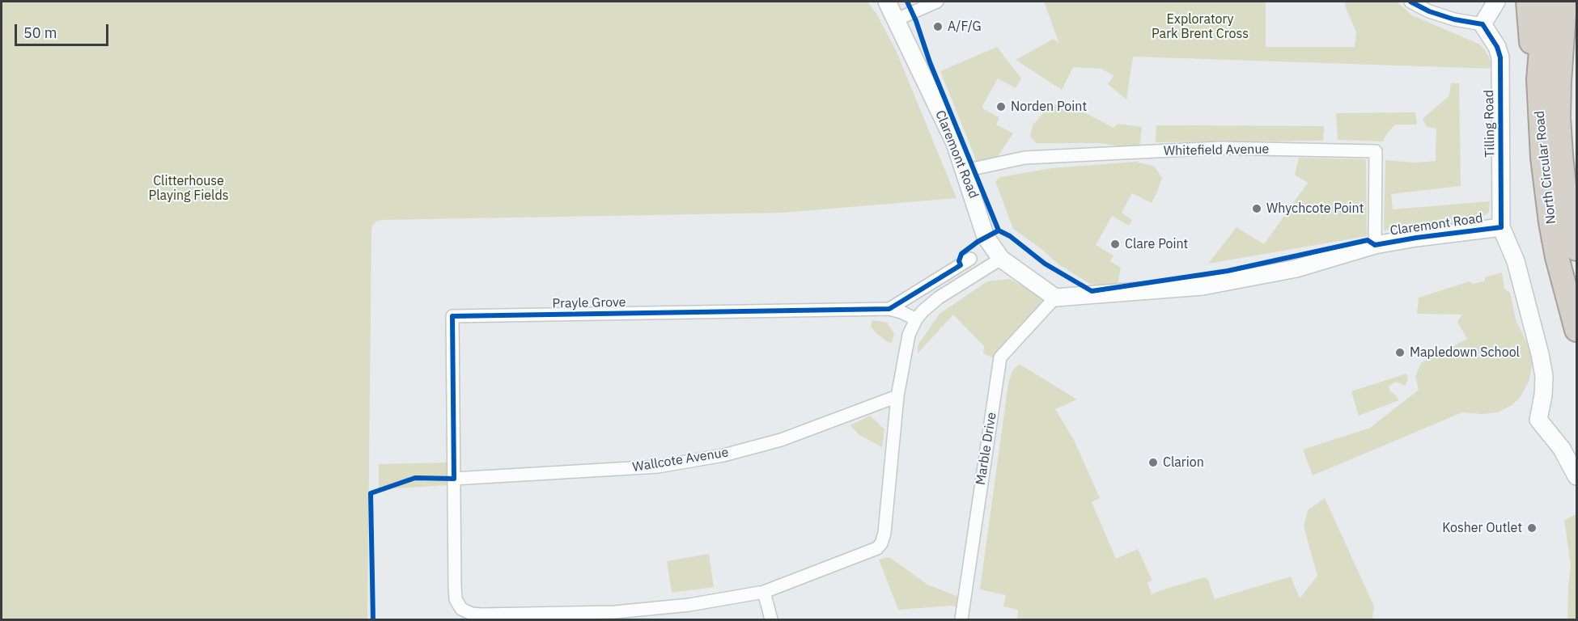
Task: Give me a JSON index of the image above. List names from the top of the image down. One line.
{"streets":{"highway":["North Circular Road"],"street":["Tilling Road","Whitefield Avenue","Claremont Road","Prayle Grove","Marble Drive","Wallcote Avenue"]},"crossings":[["Tilling Road","Claremont Road"],["Whitefield Avenue","Claremont Road"],["Claremont Road","Prayle Grove"],["Claremont Road","Marble Drive"],["Prayle Grove","Wallcote Avenue"]],"parks":["Exploratory Park Brent Cross","Clitterhouse Playing Fields"],"places":["A/F/G","Norden Point","Whychcote Point","Clare Point","Mapledown School","Clarion","Kosher Outlet"],"scale_bar":"50 m"}
